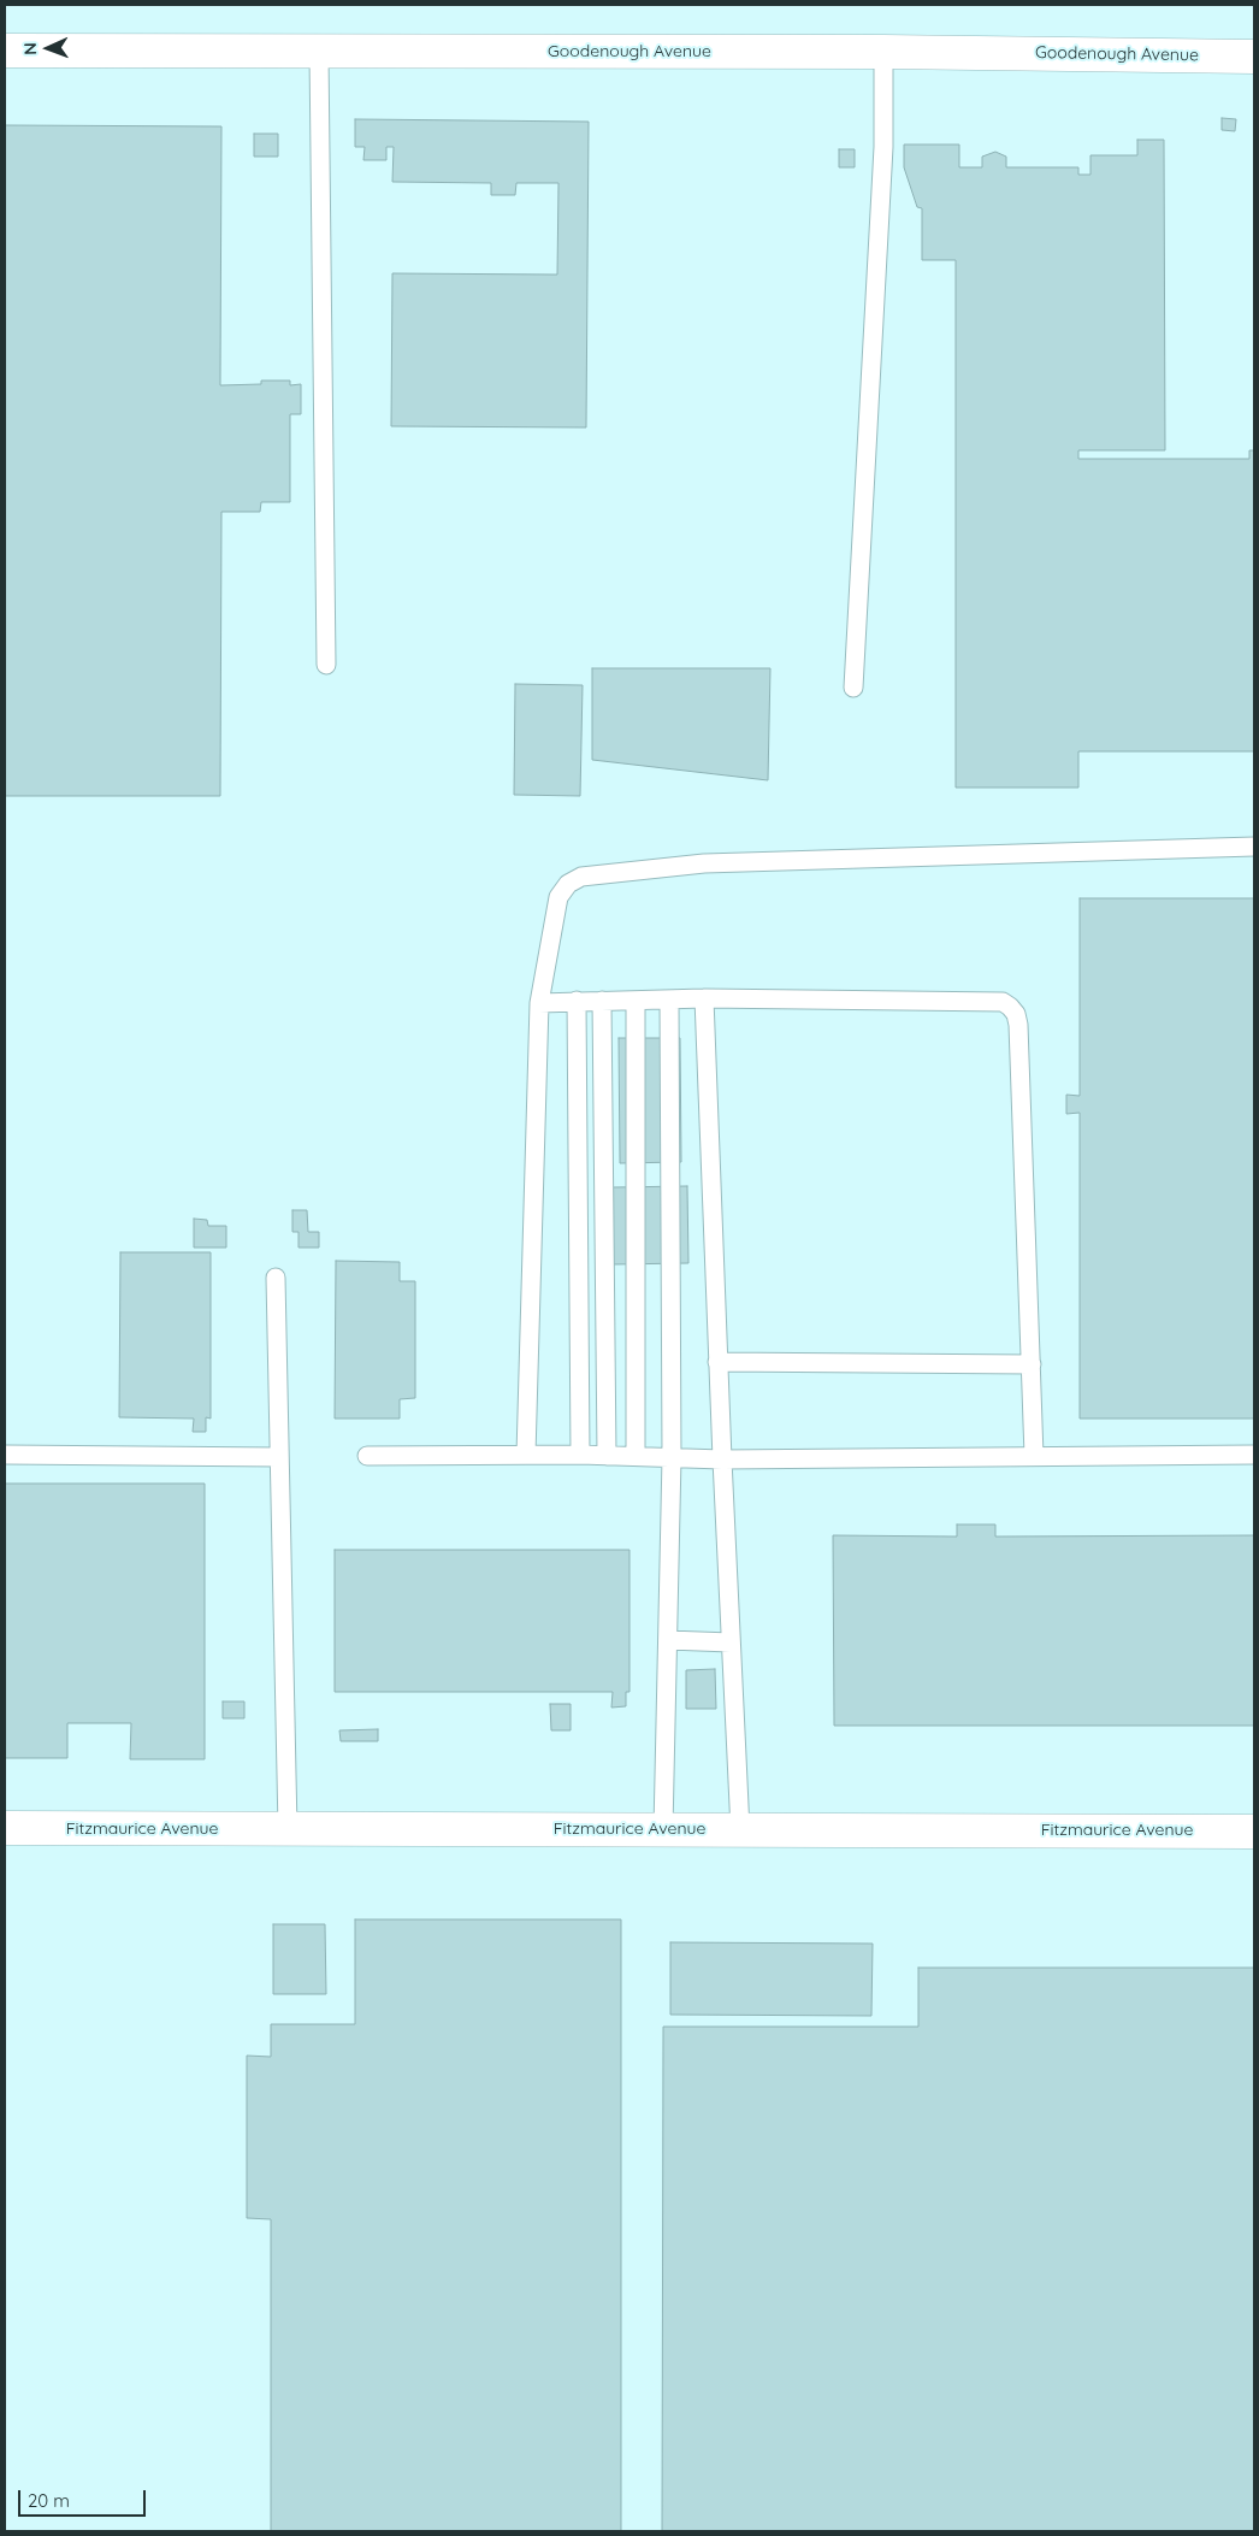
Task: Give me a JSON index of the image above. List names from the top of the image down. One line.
{"streets":{"street":["Goodenough Avenue","Fitzmaurice Avenue"]},"scale_bar":"20 m","north":"left"}
